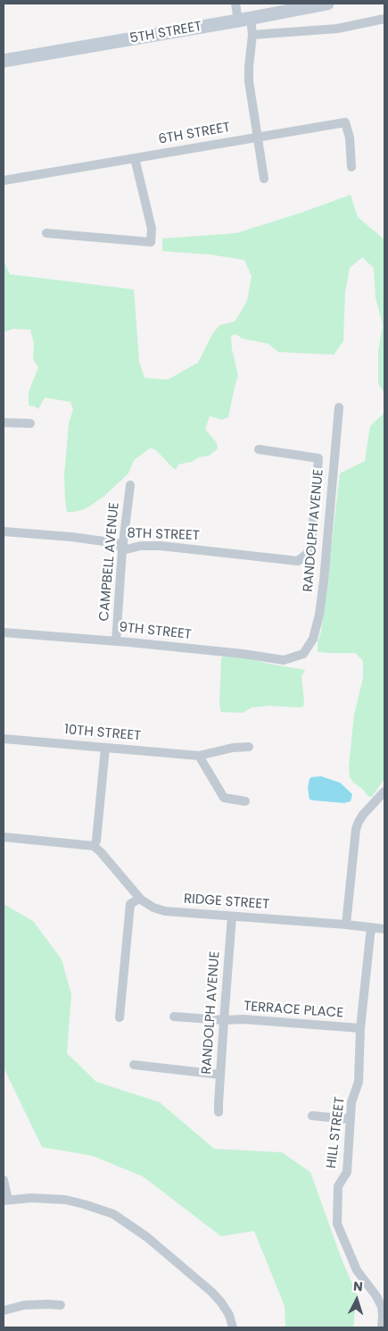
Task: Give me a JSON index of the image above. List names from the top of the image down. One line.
{"streets":{"main road":["5TH STREET"],"street":["6TH STREET","RANDOLPH AVENUE","8TH STREET","CAMPBELL AVENUE","9TH STREET","10TH STREET","RIDGE STREET","TERRACE PLACE","HILL STREET"]},"crossings":[["RANDOLPH AVENUE","8TH STREET"],["RANDOLPH AVENUE","9TH STREET"],["RANDOLPH AVENUE","RIDGE STREET"],["RANDOLPH AVENUE","TERRACE PLACE"],["8TH STREET","CAMPBELL AVENUE"],["CAMPBELL AVENUE","9TH STREET"],["RIDGE STREET","HILL STREET"],["TERRACE PLACE","HILL STREET"]],"north":"top"}
